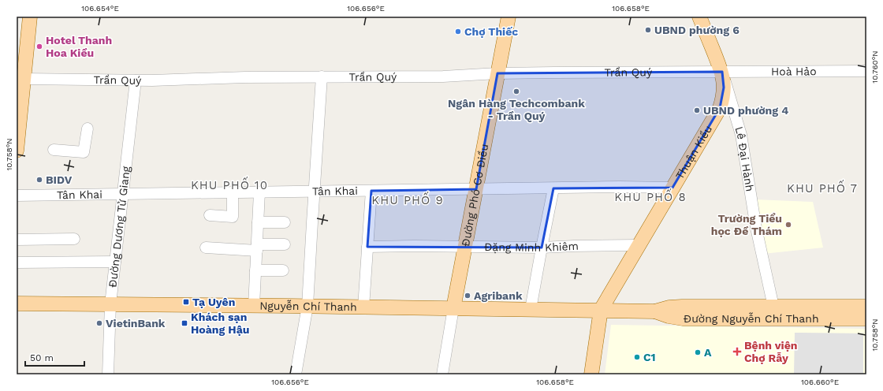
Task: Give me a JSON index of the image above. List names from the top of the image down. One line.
{"streets":{"main road":["Thuận Kiều","Lê Đại Hành","Đường Phó Cơ Điều","Nguyễn Chí Thanh","Đường Nguyễn Chí Thanh"],"street":["Hoà Hảo","Trần Quý","Tân Khai","Đường Dương Tử Giang","Đặng Minh Khiêm"]},"crossings":[["Hoà Hảo","Trần Quý"],["Hoà Hảo","Thuận Kiều"],["Hoà Hảo","Lê Đại Hành"],["Trần Quý","Thuận Kiều"],["Trần Quý","Lê Đại Hành"],["Trần Quý","Đường Phó Cơ Điều"],["Trần Quý","Đường Dương Tử Giang"],["Thuận Kiều","Lê Đại Hành"],["Thuận Kiều","Tân Khai"],["Thuận Kiều","Đặng Minh Khiêm"],["Thuận Kiều","Nguyễn Chí Thanh"],["Thuận Kiều","Đường Nguyễn Chí Thanh"],["Lê Đại Hành","Đường Nguyễn Chí Thanh"],["Tân Khai","Đường Phó Cơ Điều"],["Tân Khai","Đường Dương Tử Giang"],["Đường Phó Cơ Điều","Đặng Minh Khiêm"],["Đường Phó Cơ Điều","Nguyễn Chí Thanh"],["Đường Dương Tử Giang","Nguyễn Chí Thanh"],["Nguyễn Chí Thanh","Đường Nguyễn Chí Thanh"]],"districts":["KHU PHỐ 10","KHU PHỐ 7","KHU PHỐ 8","KHU PHỐ 9"],"places":{"other":["UBND phường 6","Chợ Thiếc","Hotel Thanh Hoa Kiều","Ngân Hàng Techcombank - Trần Quý","UBND phường 4","BIDV","Trường Tiểu học Đề Thám","Agribank","VietinBank","A","C1"],"transit":["Tạ Uyên","Khách sạn Hoàng Hậu"],"health":["Bệnh viện Chợ Rẫy"]},"scale_bar":"50 m","coordinates":["106.654°E","106.656°E","106.658°E","10.760°N","10.758°N","106.660°E"]}
